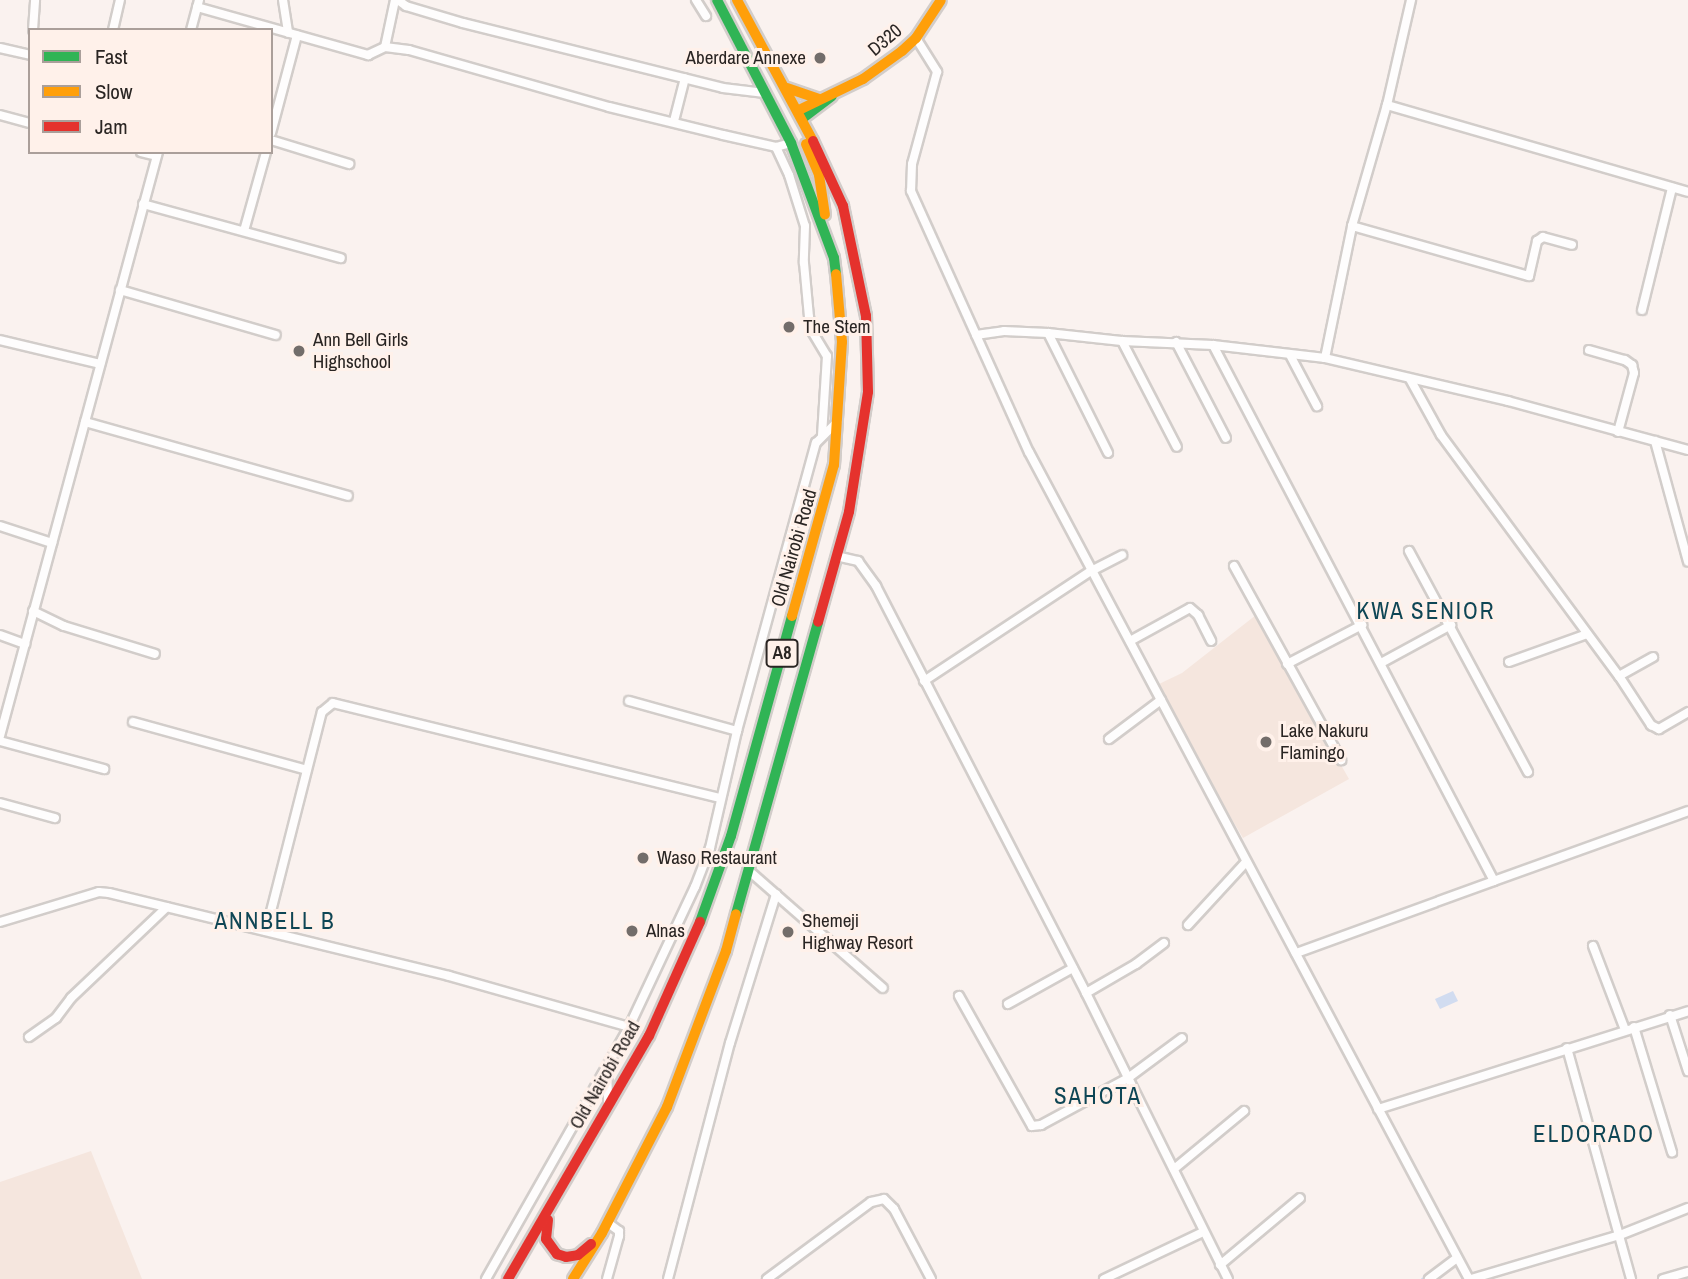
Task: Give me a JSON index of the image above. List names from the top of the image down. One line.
{"streets":{"main road":["D320","Old Nairobi Road","A8"]},"crossings":[["D320","A8"]],"districts":["KWA SENIOR","ANNBELL B","SAHOTA","ELDORADO"],"places":["Aberdare Annexe","The Stem","Ann Bell Girls Highschool","Lake Nakuru Flamingo","Waso Restaurant","Alnas","Shemeji Highway Resort"],"legend":["Fast","Slow","Jam"]}
